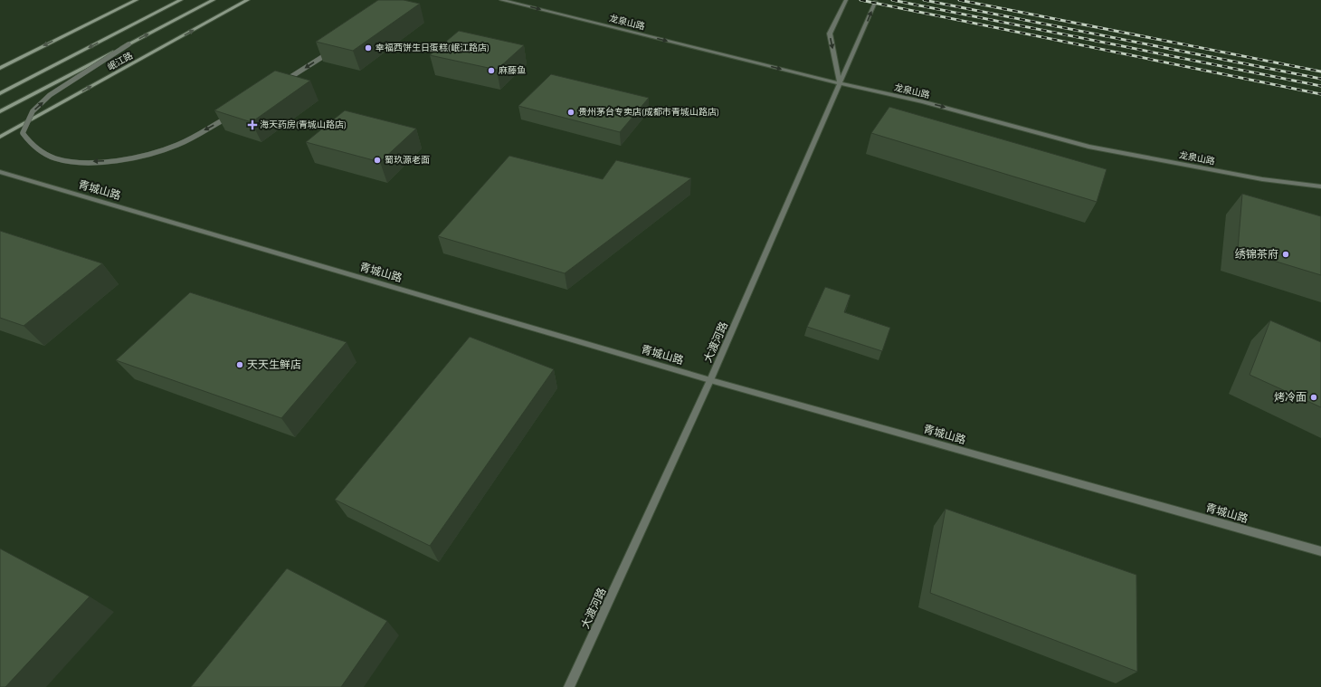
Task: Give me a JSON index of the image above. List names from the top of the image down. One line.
{"streets":{"main road":["岷江路"],"street":["龙泉山路","青城山路","大渡河路"]},"crossings":[["龙泉山路","大渡河路"],["青城山路","大渡河路"]],"one_way":["龙泉山路"],"places":{"other":["幸福西饼生日蛋糕(岷江路店)","麻藤鱼","贵州茅台专卖店(成都市青城山路店)","蜀玖源老面","绣锦茶府","天天生鲜店","烤冷面"],"health":["海天药房(青城山路店)"]}}
